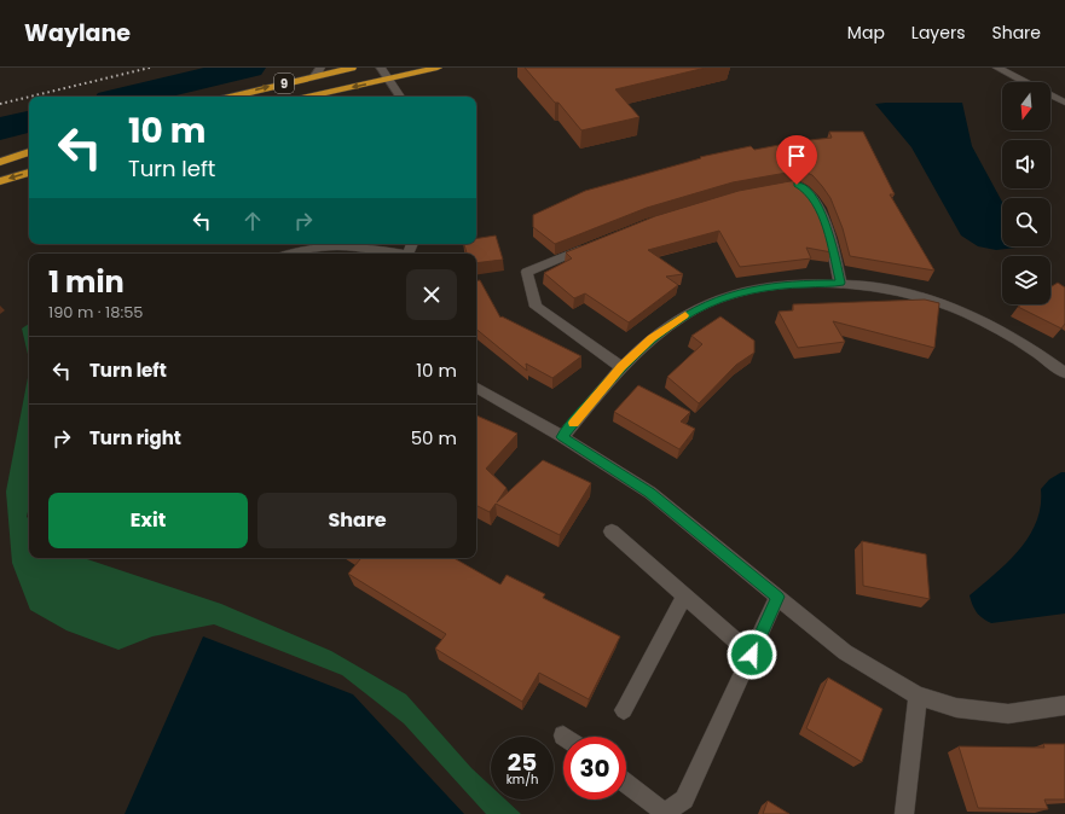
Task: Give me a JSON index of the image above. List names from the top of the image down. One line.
{"streets":{"highway":["9"]},"north":"bottom","page":{"header":"Waylane","nav":["Map","Layers","Share"],"turn":["10 m","Turn left"],"heading":["1 min","190 m · 18:55"],"list":[{"name":"Turn left","value":"10 m"},{"name":"Turn right","value":"50 m"}],"buttons":["Exit","Share"],"speed":"25 km/h","limit":"30"}}
